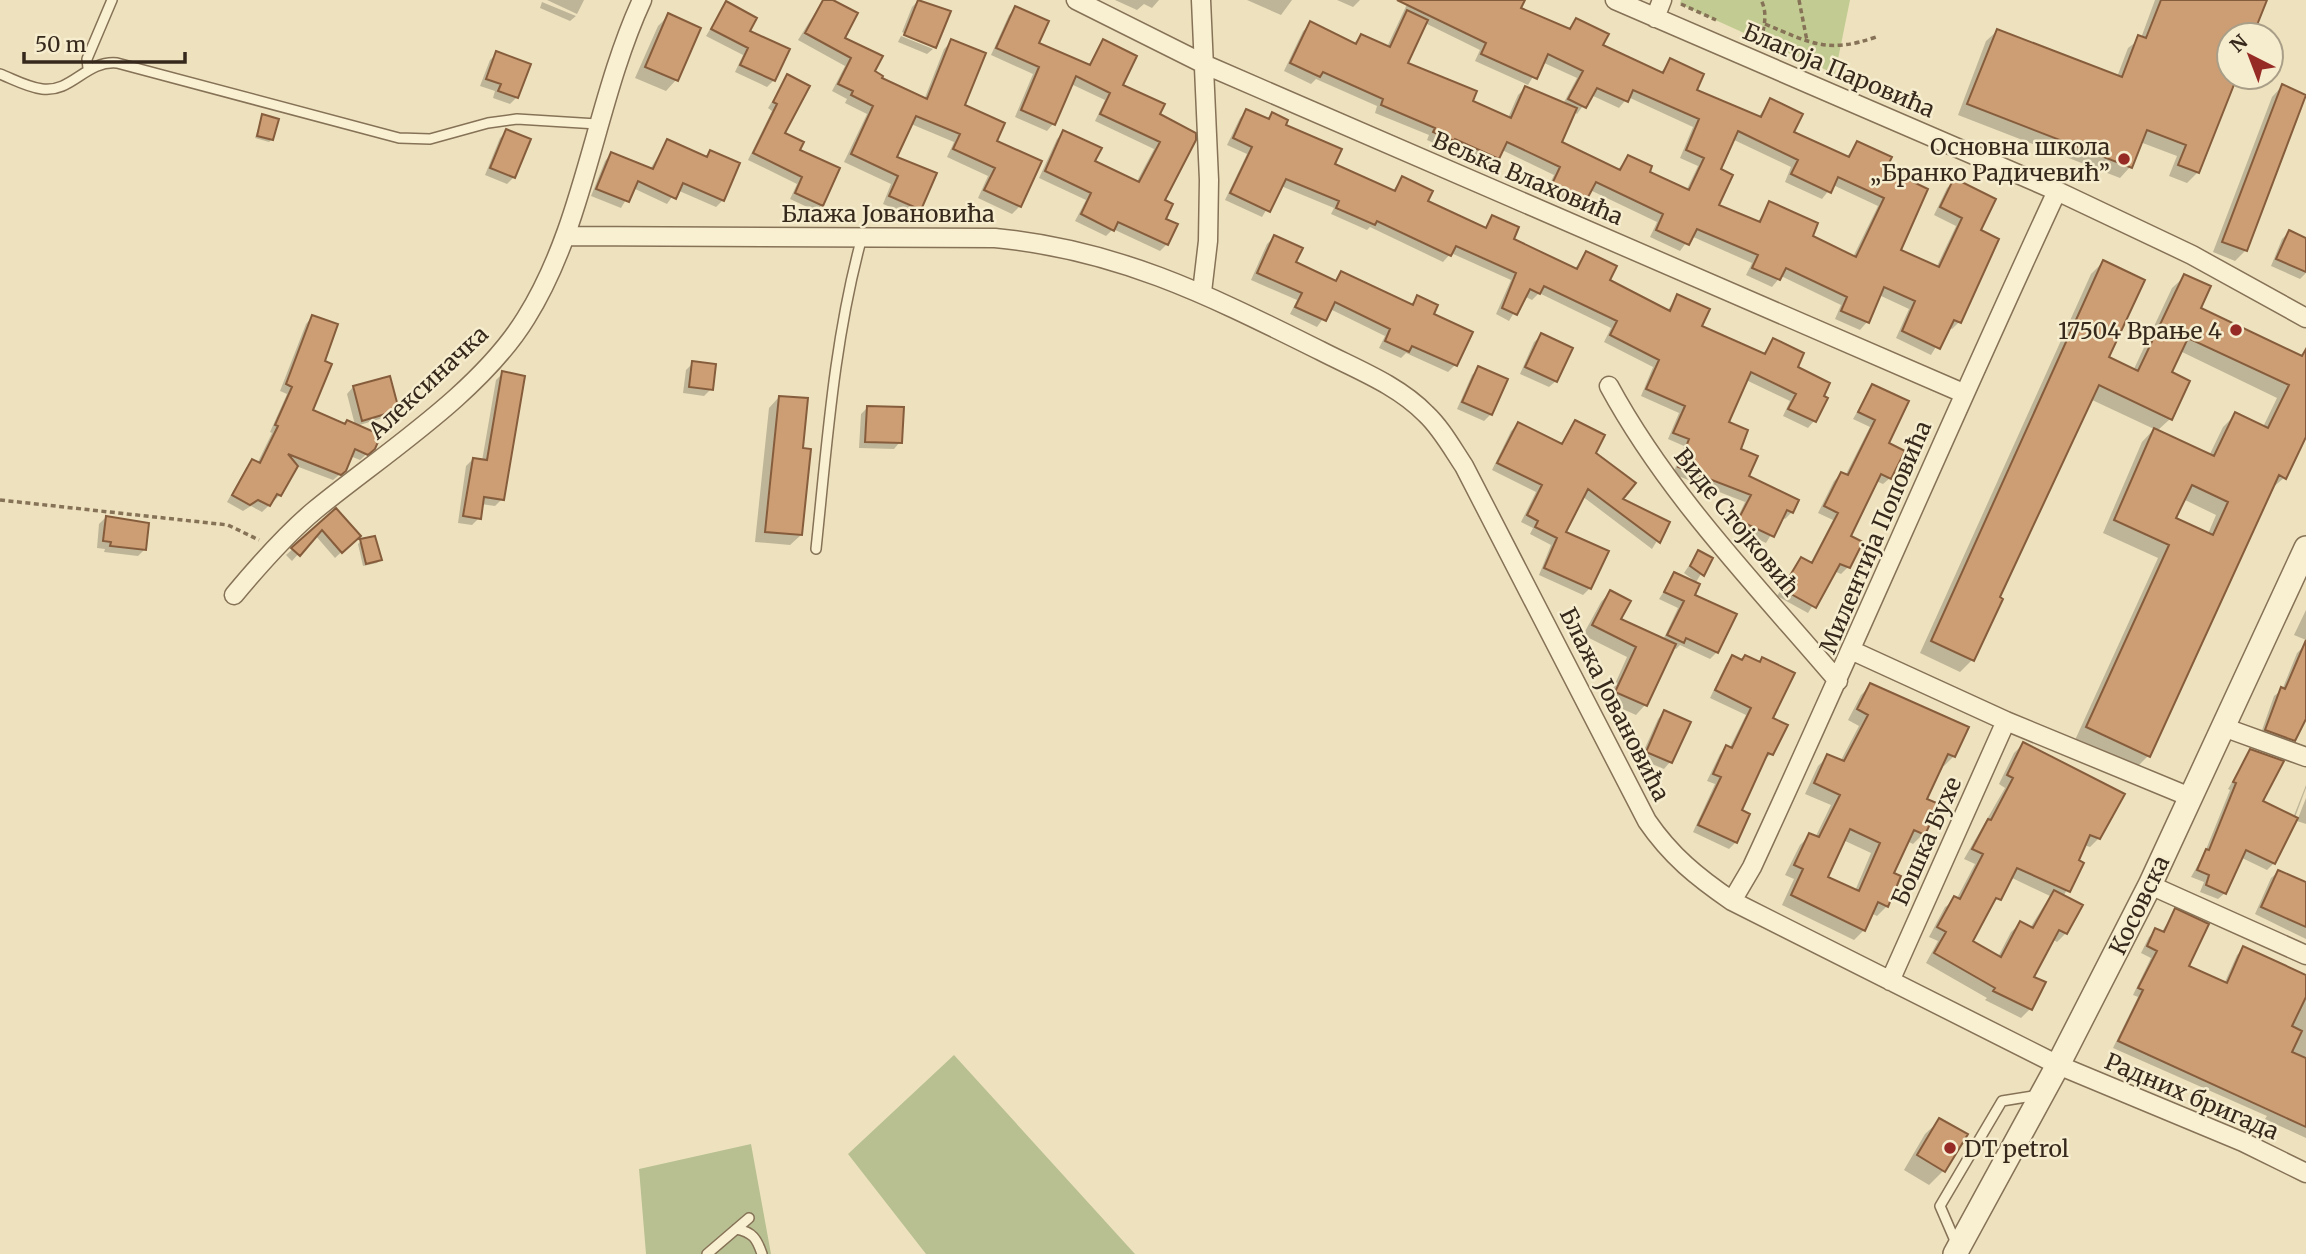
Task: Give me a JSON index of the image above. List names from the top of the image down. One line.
{"streets":{"street":["Благоја Паровића","Вељка Влаховића","Блажа Јовановића","Алексиначка","Виде Стојковић","Милентија Поповића","Бошка Бухе","Косовска","Радних бригада"]},"crossings":[["Благоја Паровића","Милентија Поповића"],["Вељка Влаховића","Милентија Поповића"],["Блажа Јовановића","Алексиначка"],["Блажа Јовановића","Милентија Поповића"],["Блажа Јовановића","Бошка Бухе"],["Блажа Јовановића","Косовска"],["Блажа Јовановића","Радних бригада"],["Виде Стојковић","Милентија Поповића"],["Косовска","Радних бригада"]],"places":["Основна школа „Бранко Радичевић”","17504 Врање 4","DT petrol"],"scale_bar":"50 m","north":"top left"}
